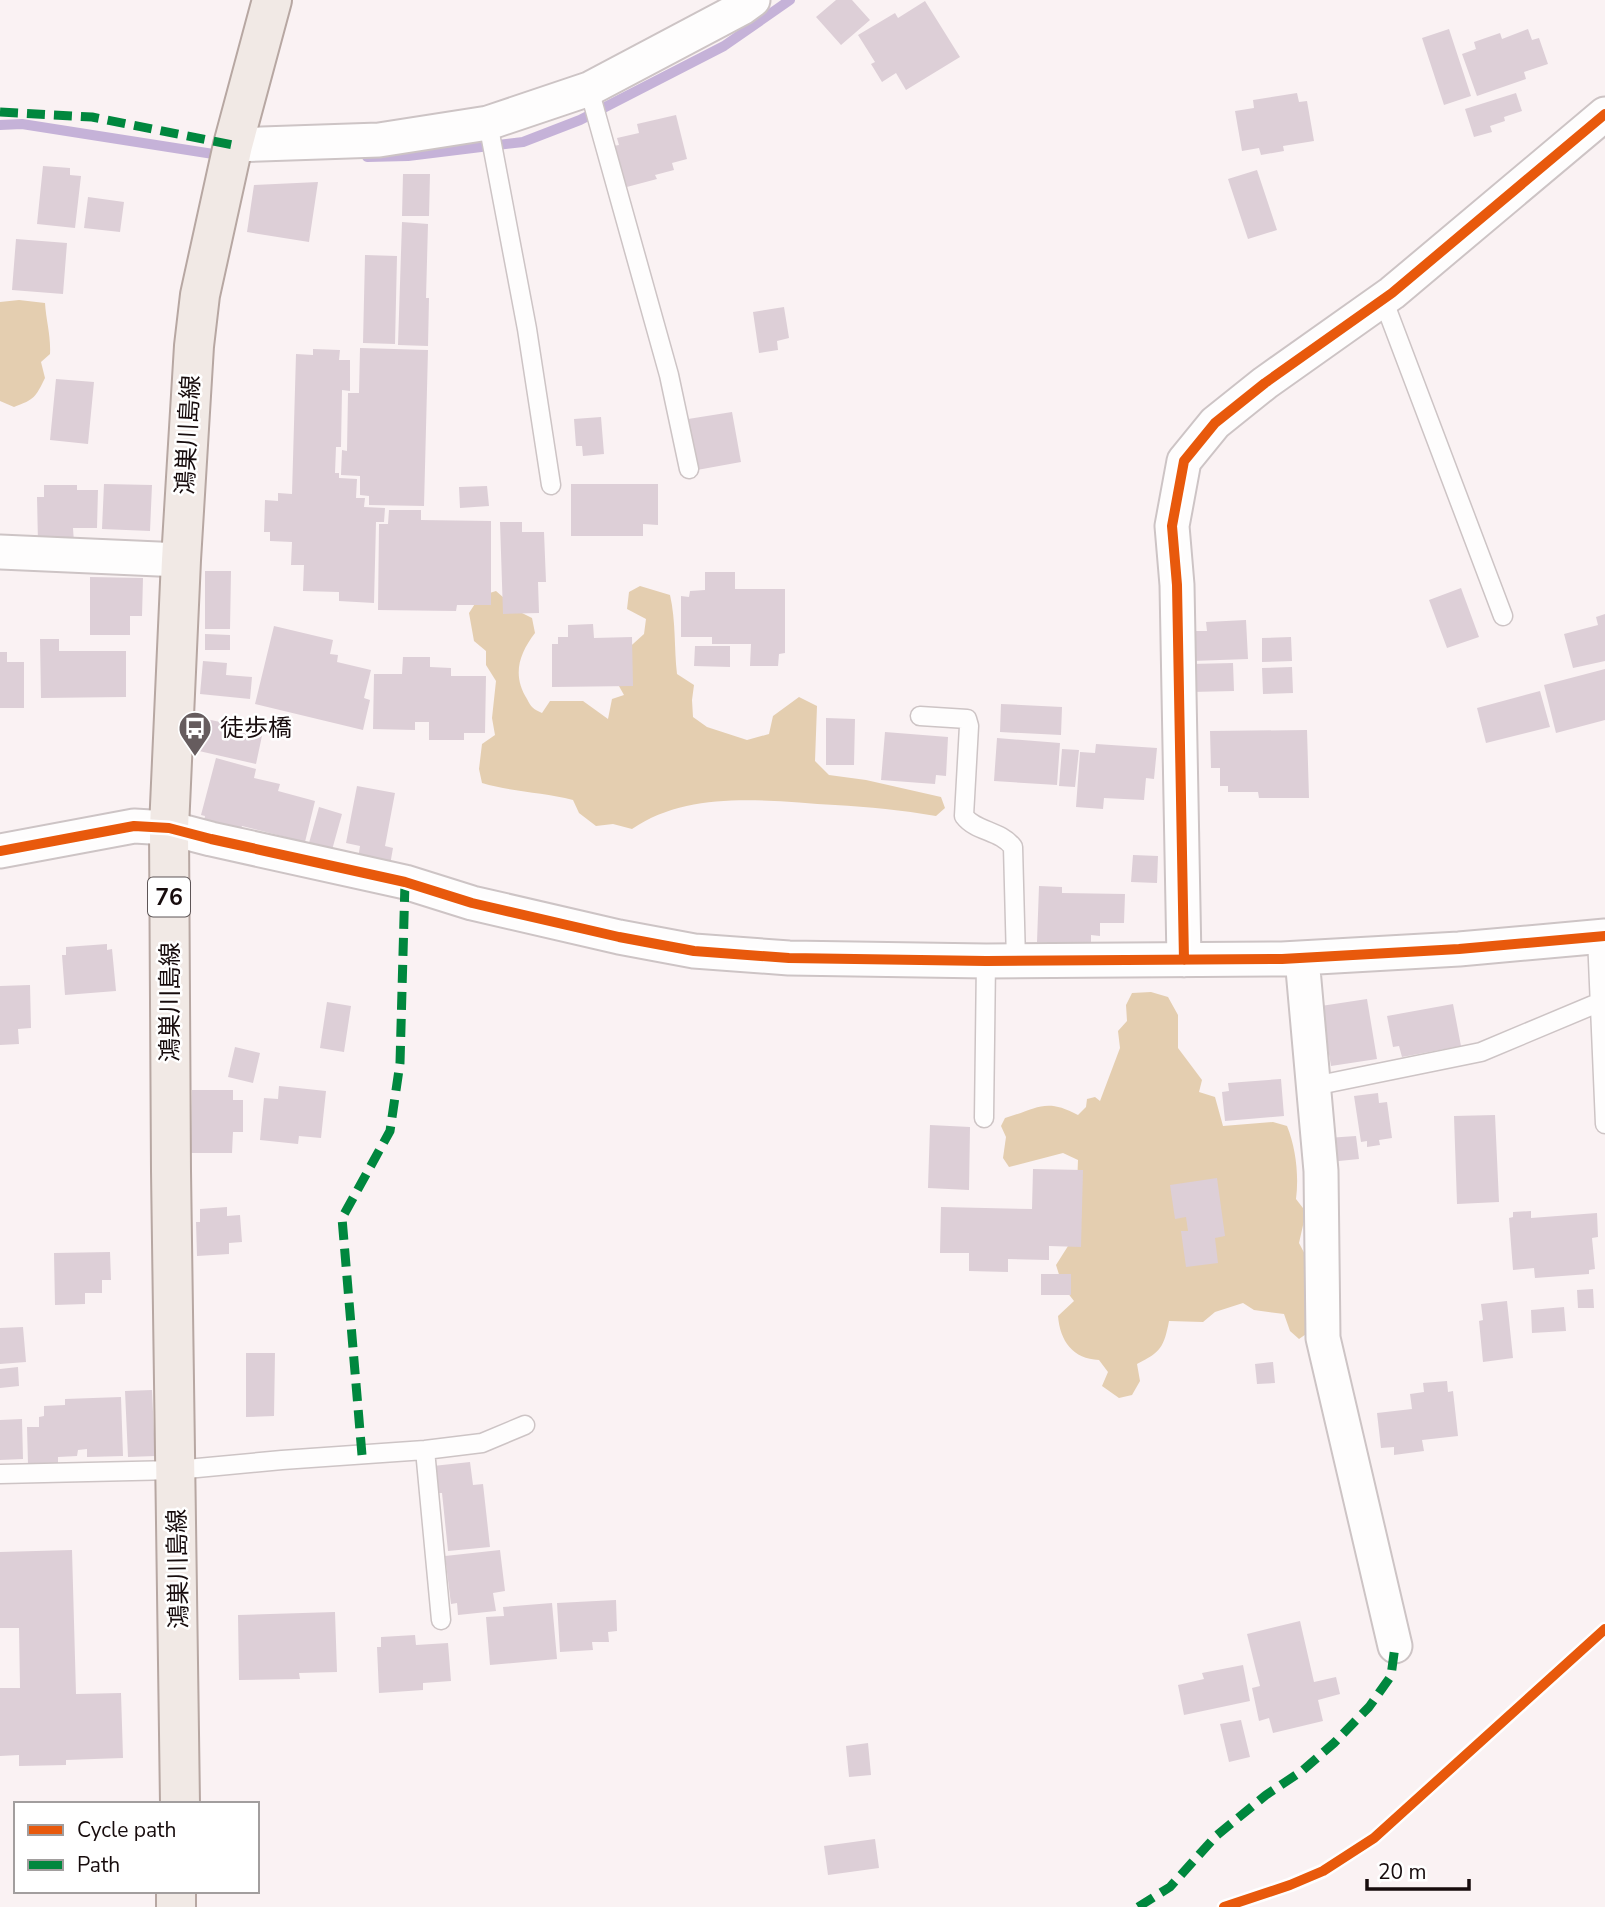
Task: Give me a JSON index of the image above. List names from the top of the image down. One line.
{"streets":{"main road":["鴻巣川島線","76"]},"places":{"bus stop":["徒歩橋"]},"legend":["Cycle path","Path"],"scale_bar":"20 m"}
